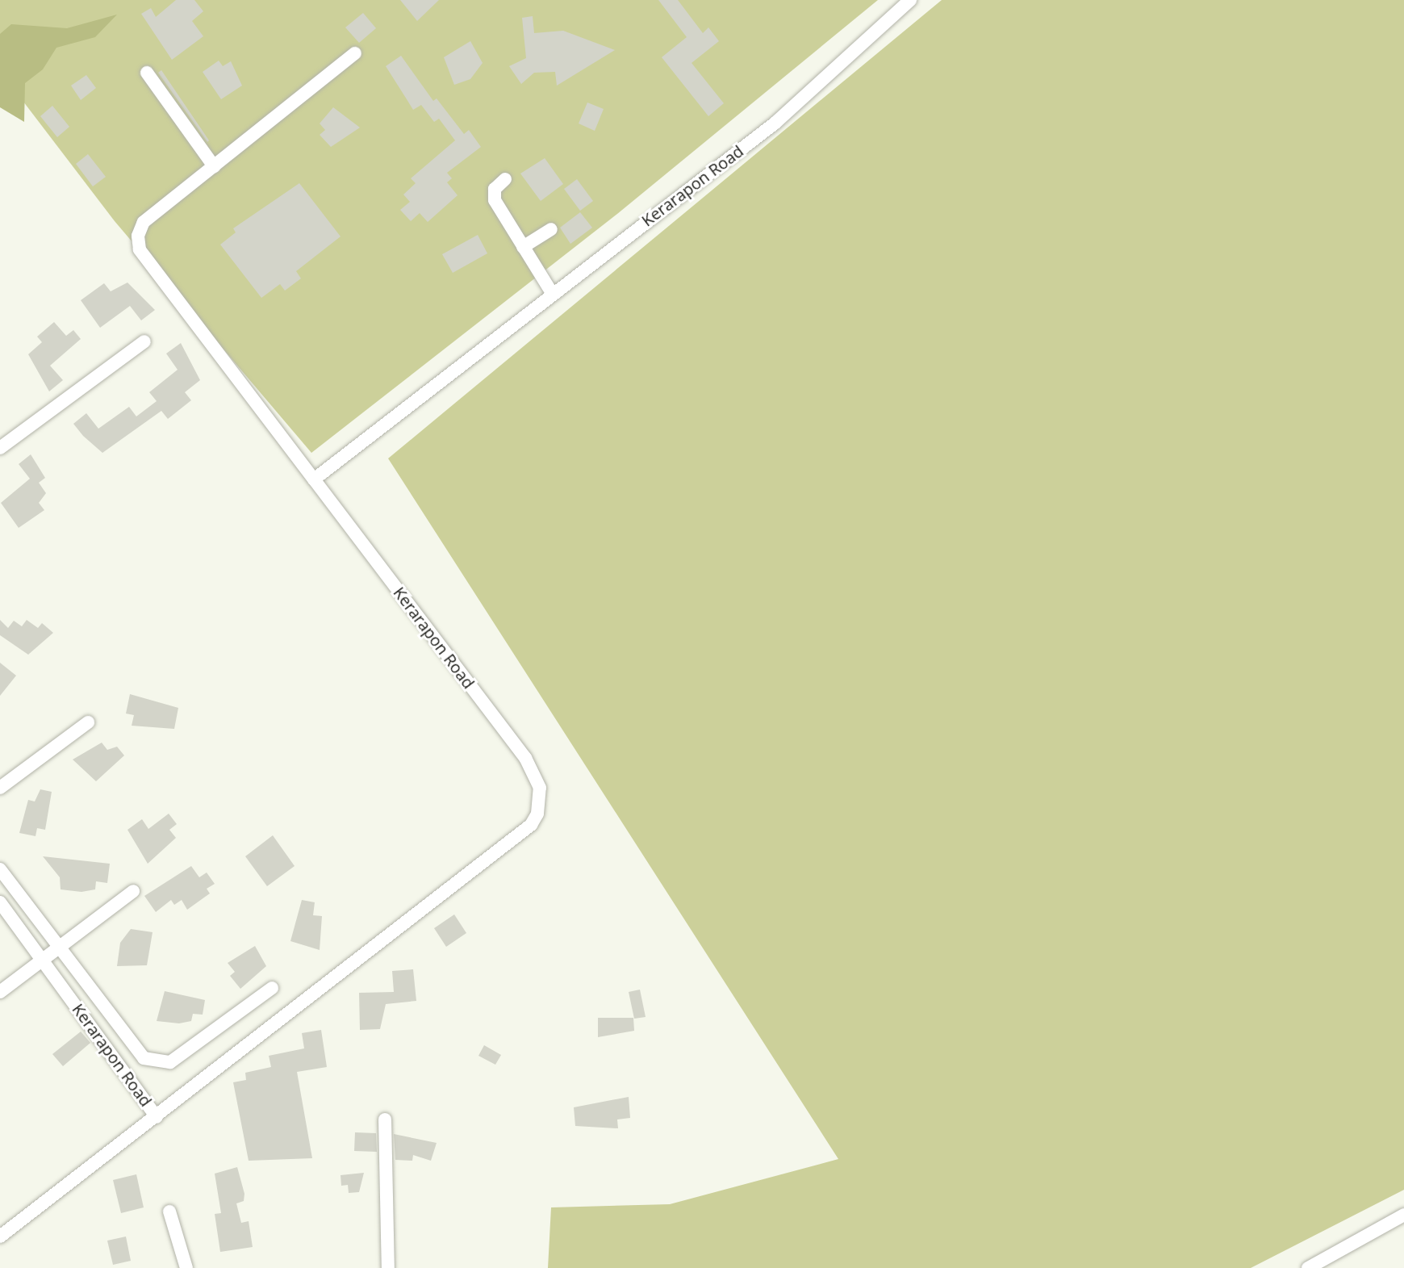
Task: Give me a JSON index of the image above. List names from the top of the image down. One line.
{"streets":{"street":["Kerarapon Road"]}}
